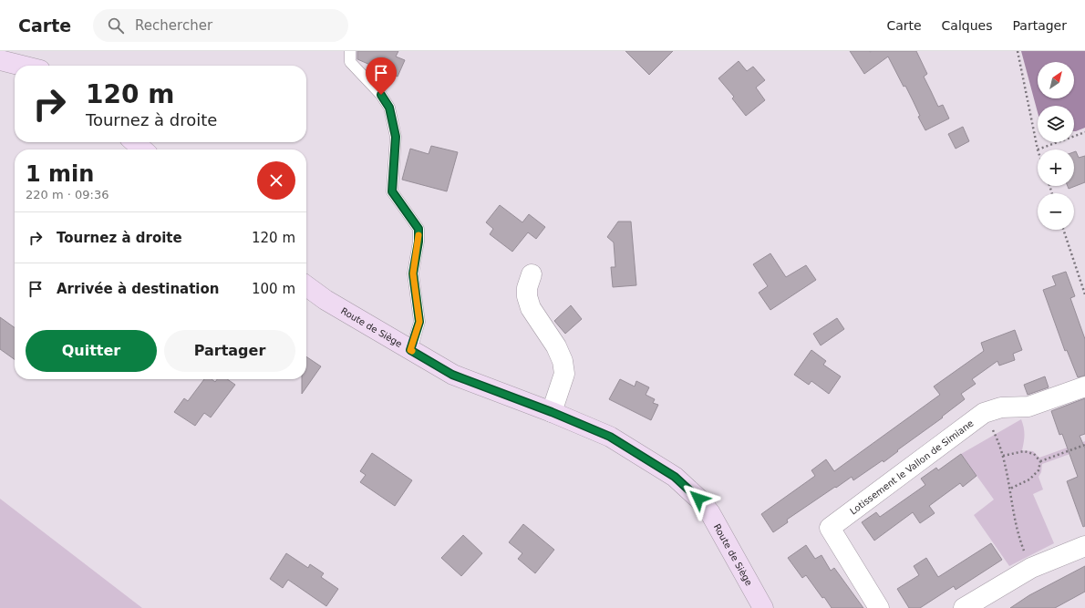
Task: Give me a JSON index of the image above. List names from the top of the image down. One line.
{"streets":{"street":["Route de Siège","Lotissement le Vallon de Simiane"]},"north":"top right","page":{"header":"Carte","search":"Rechercher","nav":["Carte","Calques","Partager"],"map_buttons":["+","−"],"turn":["120 m","Tournez à droite"],"heading":["1 min","220 m · 09:36"],"list":[{"name":"Tournez à droite","value":"120 m"},{"name":"Arrivée à destination","value":"100 m"}],"buttons":["Quitter","Partager"]}}
